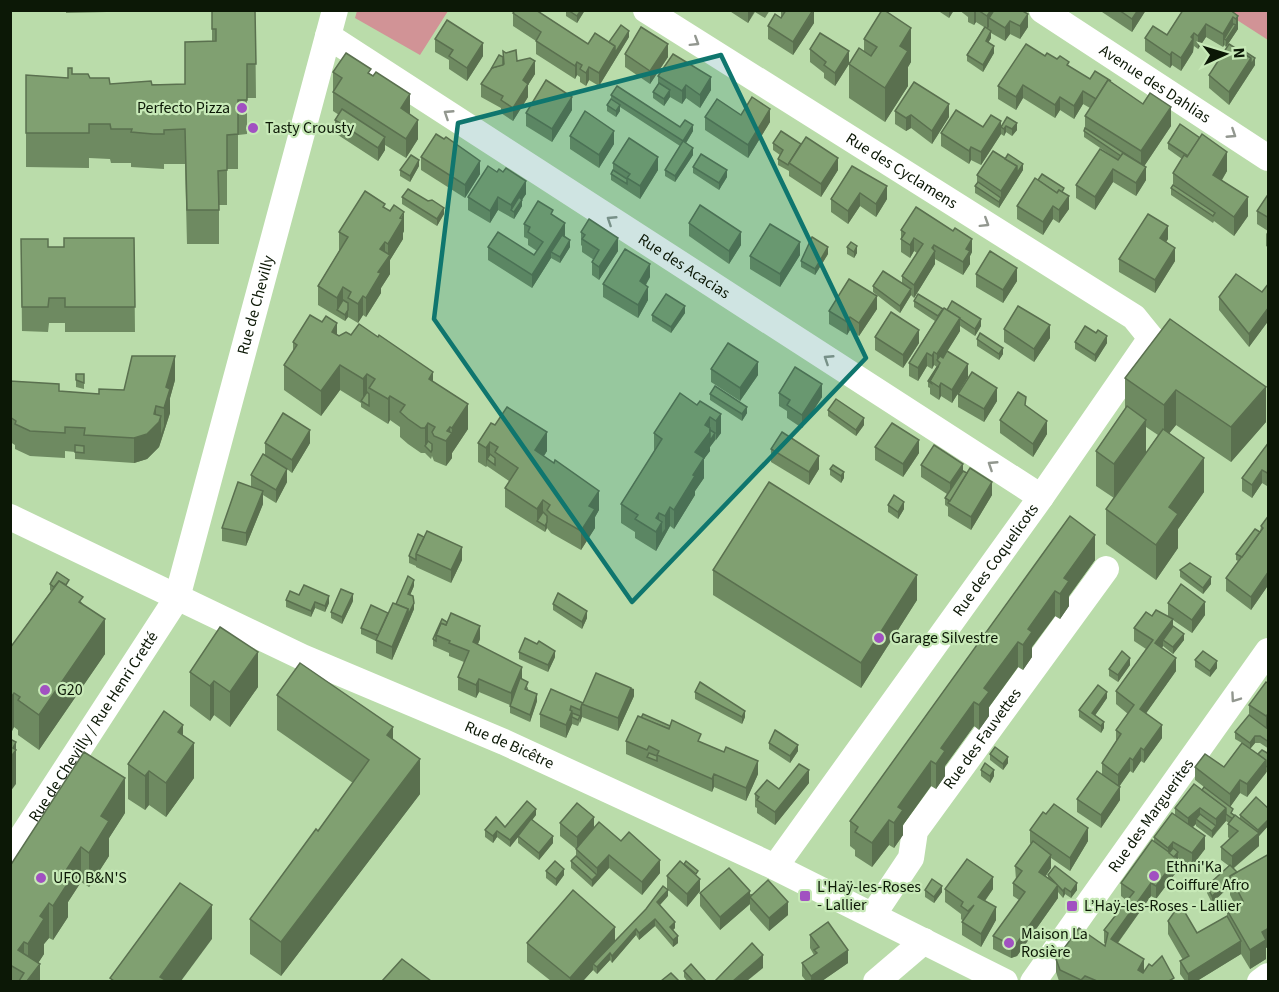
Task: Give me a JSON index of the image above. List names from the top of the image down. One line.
{"streets":{"street":["Avenue des Dahlias","Rue des Cyclamens","Rue des Acacias","Rue de Chevilly","Rue des Coquelicots","Rue de Chevilly / Rue Henri Cretté","Rue des Fauvettes","Rue de Bicêtre","Rue des Marguerites"]},"crossings":[["Rue des Cyclamens","Rue des Coquelicots"],["Rue des Acacias","Rue de Chevilly"],["Rue des Acacias","Rue des Coquelicots"],["Rue de Chevilly","Rue de Chevilly / Rue Henri Cretté"],["Rue de Chevilly","Rue de Bicêtre"],["Rue des Coquelicots","Rue de Bicêtre"],["Rue de Chevilly / Rue Henri Cretté","Rue de Bicêtre"],["Rue des Fauvettes","Rue de Bicêtre"]],"one_way":["Avenue des Dahlias","Rue des Cyclamens","Rue des Acacias","Rue des Marguerites"],"places":{"other":["Perfecto Pizza","Tasty Crousty","Garage Silvestre","G20","Ethni'Ka Coiffure Afro","UFO B&N'S","Maison La Rosière"],"transit":["L'Haÿ-les-Roses - Lallier","L’Haÿ-les-Roses - Lallier"]},"north":"right"}
